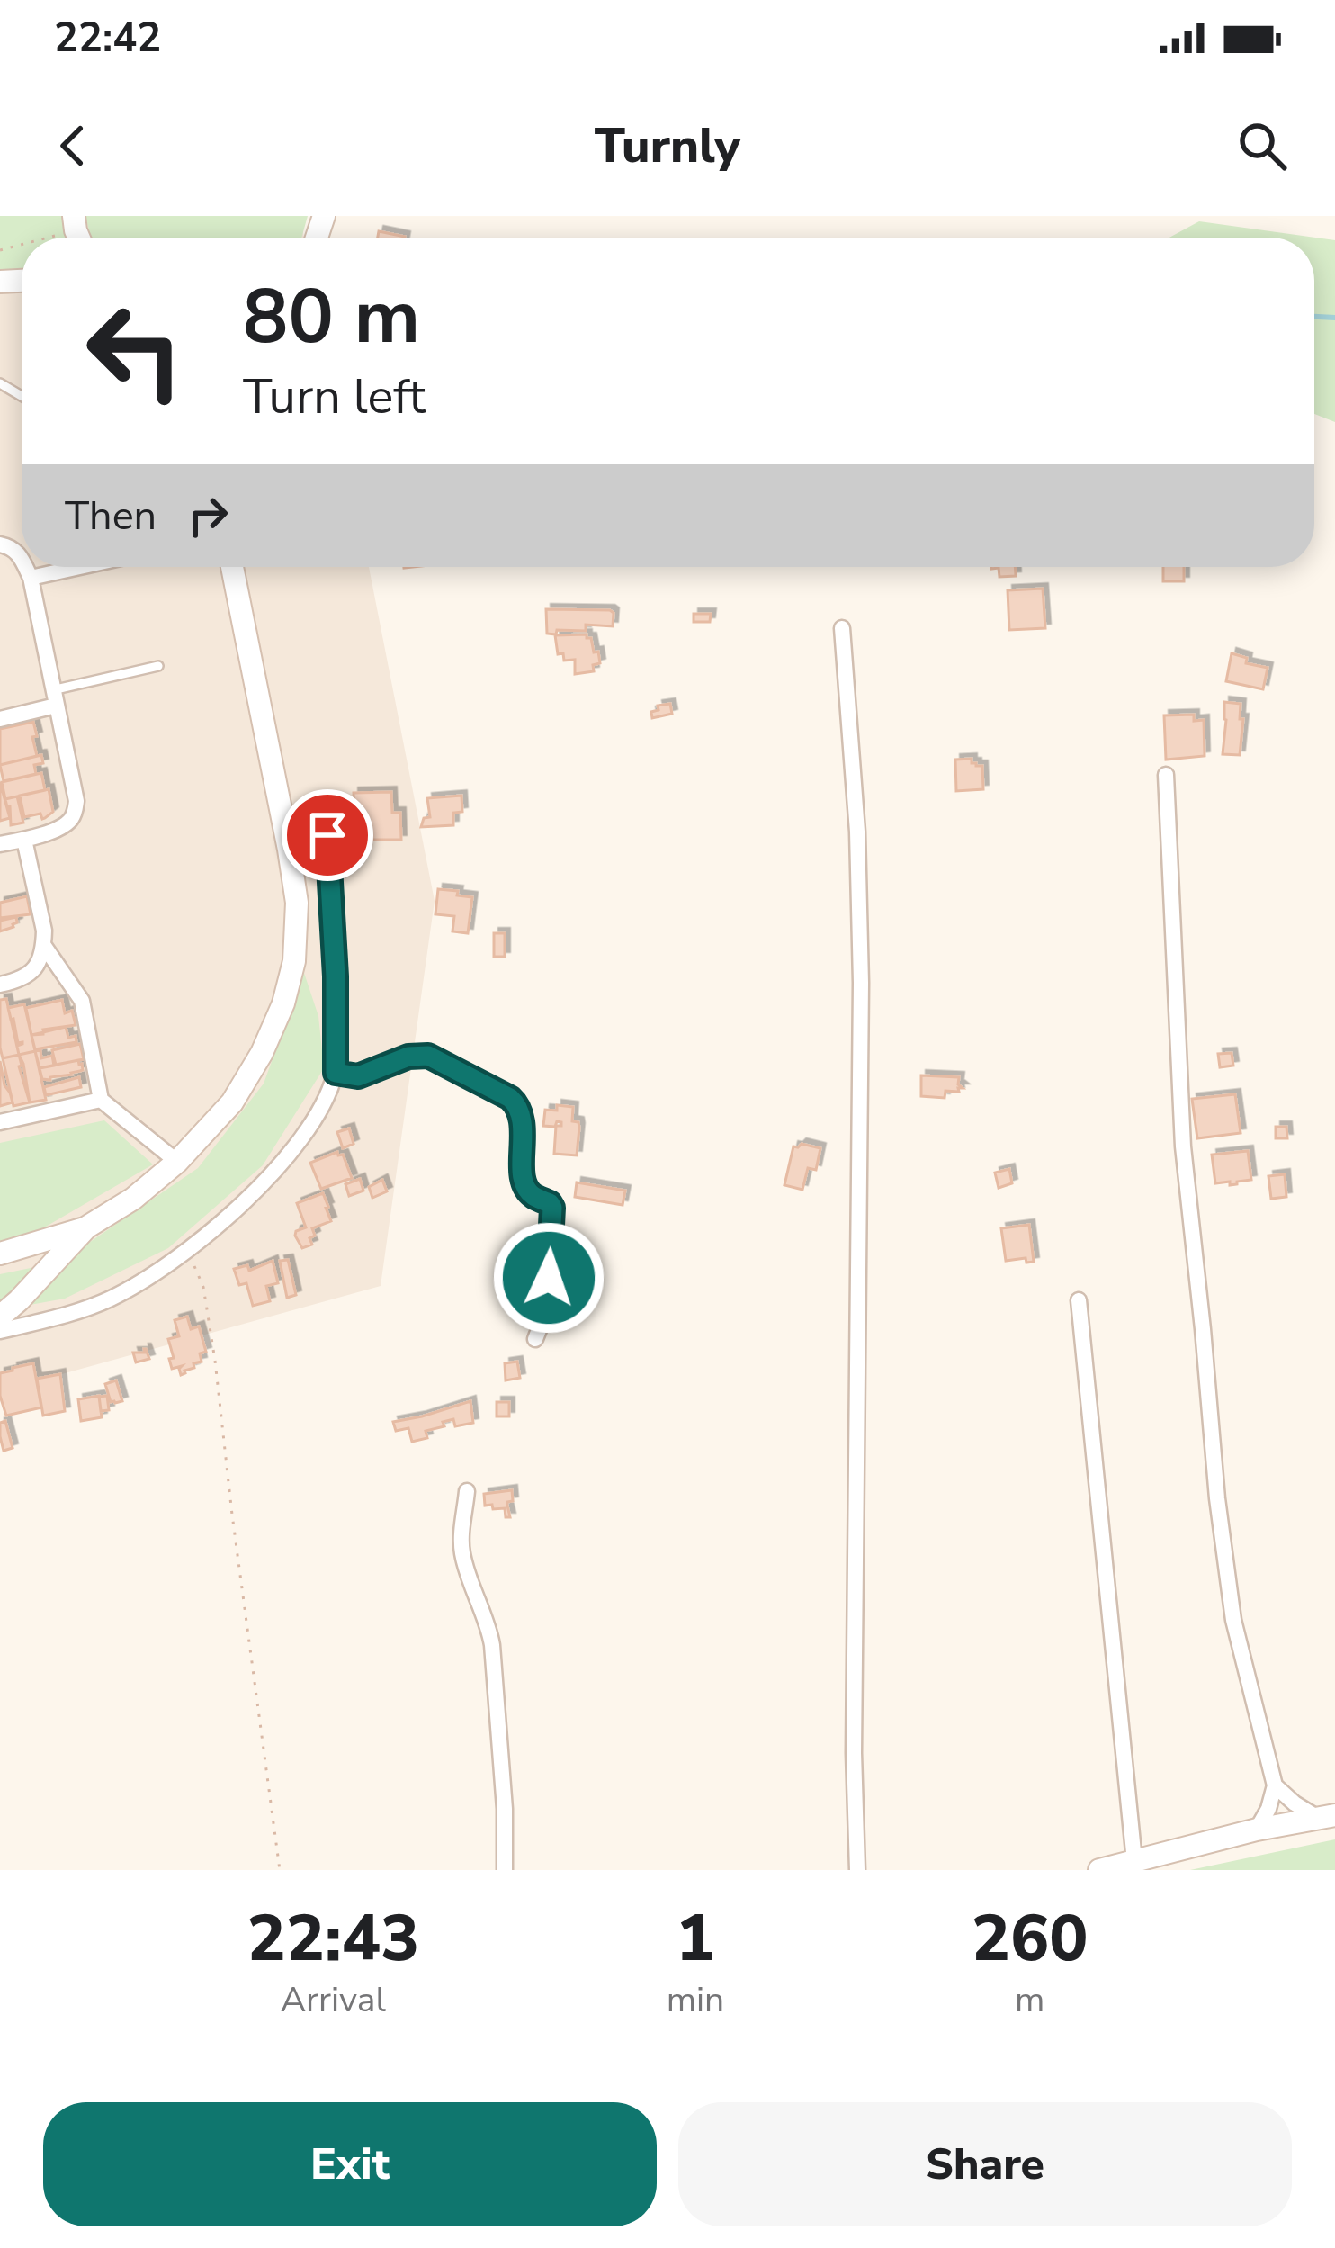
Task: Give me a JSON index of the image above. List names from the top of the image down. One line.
{"page":{"status":"22:42","header":"Turnly","turn":["80 m","Turn left"],"then":"Then","eta":["22:43","Arrival","1","min","260","m"],"buttons":["Exit","Share"]}}
